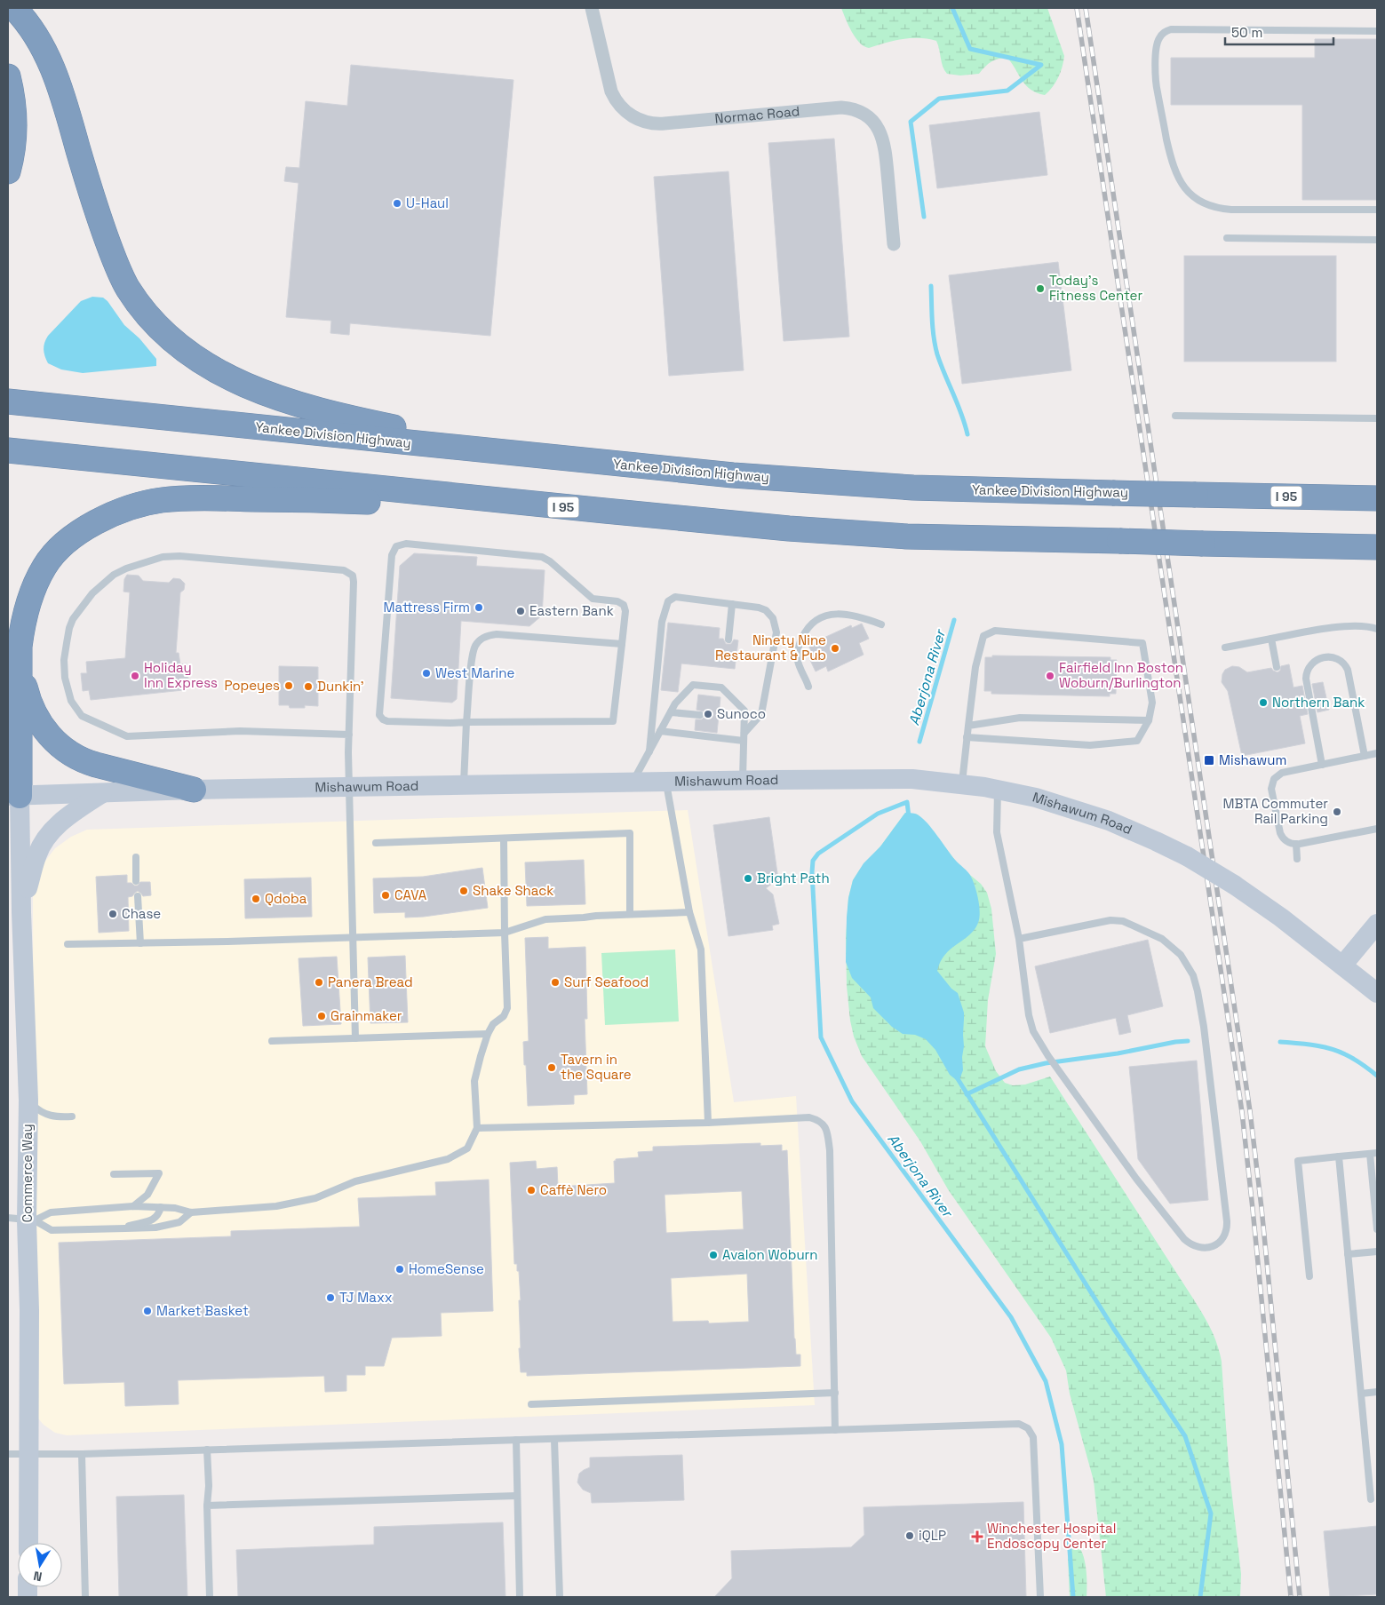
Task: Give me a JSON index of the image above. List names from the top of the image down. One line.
{"streets":{"highway":["Yankee Division Highway","I 95"],"main road":["Mishawum Road","Commerce Way"],"street":["Normac Road"]},"crossings":[["Mishawum Road","Commerce Way"]],"water":["Aberjona River"],"places":{"other":["U-Haul","Today's Fitness Center","Mattress Firm","Eastern Bank","Ninety Nine Restaurant & Pub","West Marine","Holiday Inn Express","Fairfield Inn Boston Woburn/Burlington","Popeyes","Dunkin'","Northern Bank","Sunoco","MBTA Commuter Rail Parking","Bright Path","Shake Shack","CAVA","Qdoba","Chase","Panera Bread","Surf Seafood","Grainmaker","Tavern in the Square","Caffè Nero","Avalon Woburn","HomeSense","TJ Maxx","Market Basket","iQLP"],"transit":["Mishawum"],"health":["Winchester Hospital Endoscopy Center"]},"scale_bar":"50 m","north":"bottom"}
